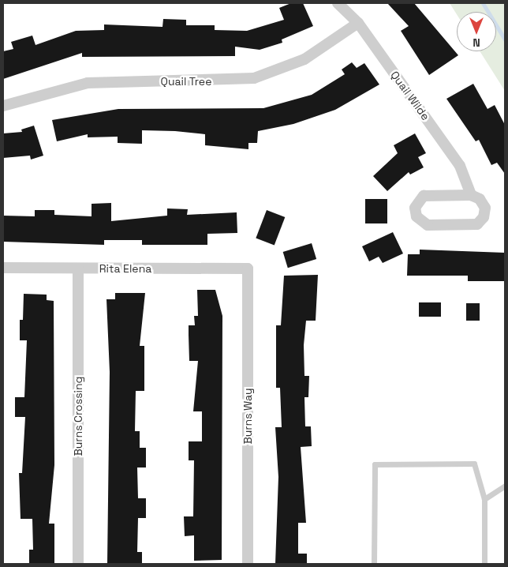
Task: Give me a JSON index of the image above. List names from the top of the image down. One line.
{"streets":{"street":["Quail Tree","Quail Wilde","Rita Elena","Burns Crossing","Burns Way"]},"crossings":[["Quail Tree","Quail Wilde"],["Rita Elena","Burns Crossing"],["Rita Elena","Burns Way"]],"north":"bottom"}
